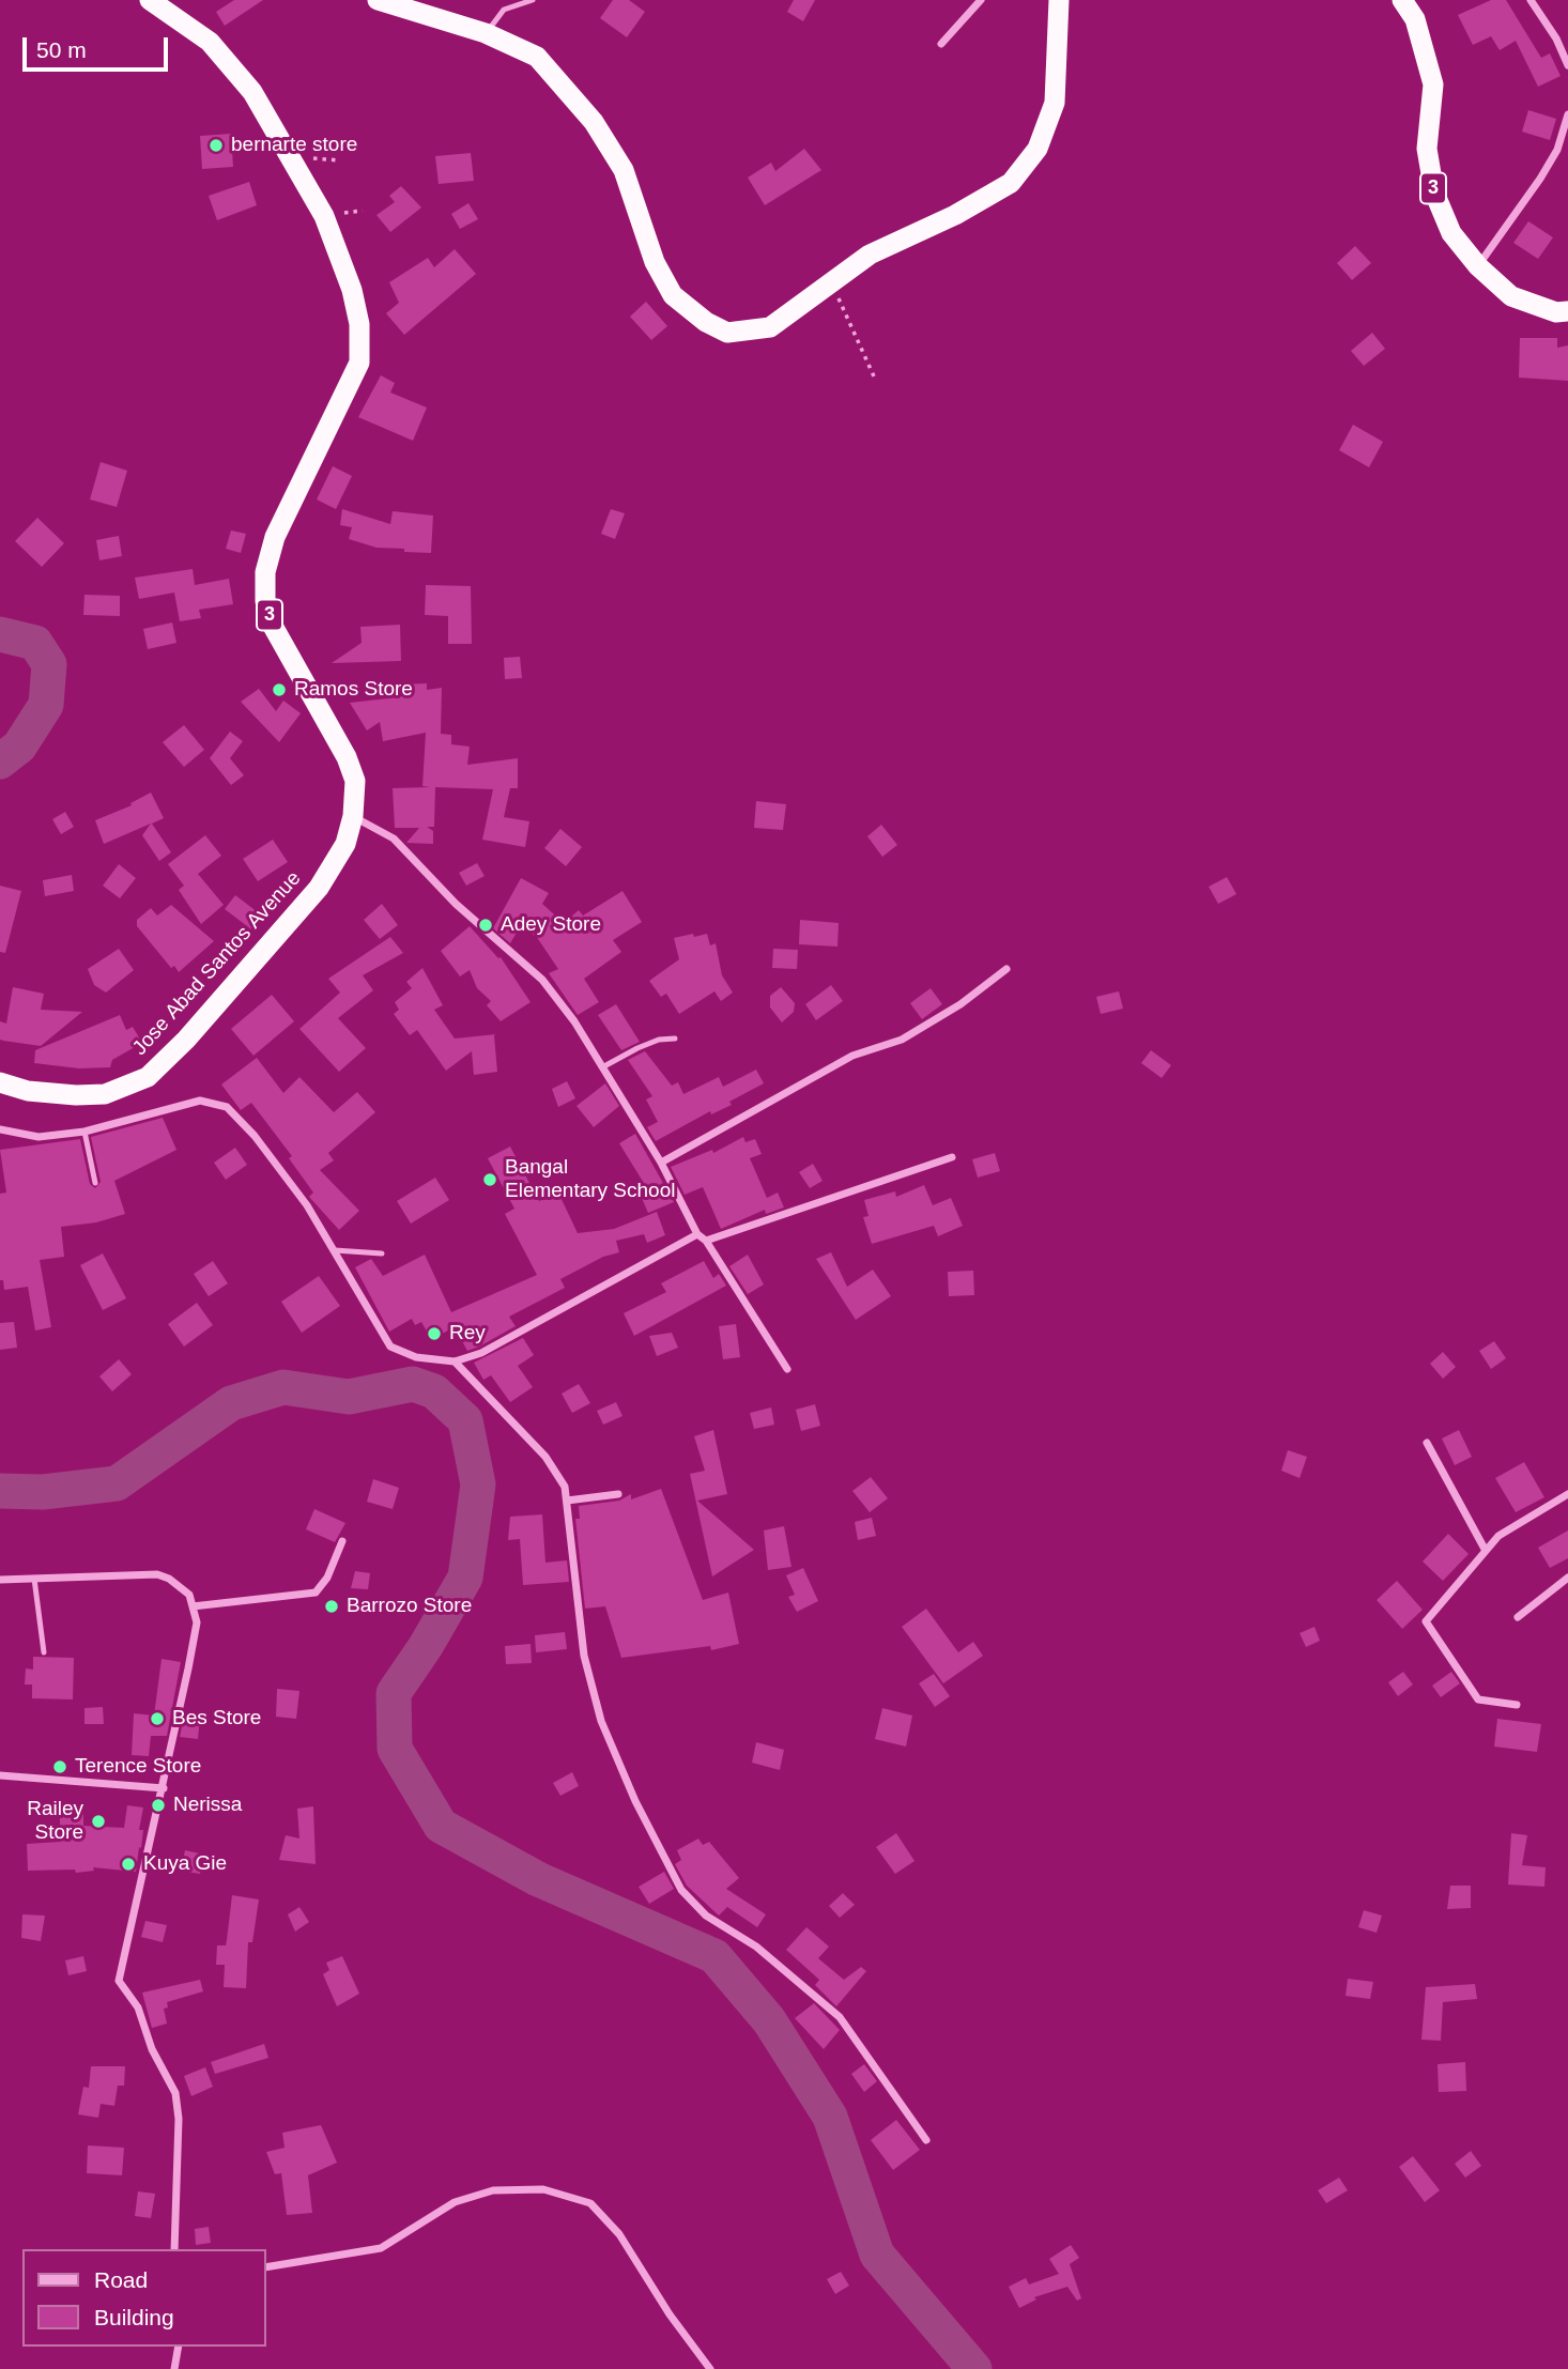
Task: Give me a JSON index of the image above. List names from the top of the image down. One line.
{"streets":{"highway":["3","Jose Abad Santos Avenue"]},"places":["bernarte store","Ramos Store","Adey Store","Bangal Elementary School","Rey","Barrozo Store","Bes Store","Terence Store","Nerissa","Railey Store","Kuya Gie"],"legend":["Road","Building"],"scale_bar":"50 m"}
